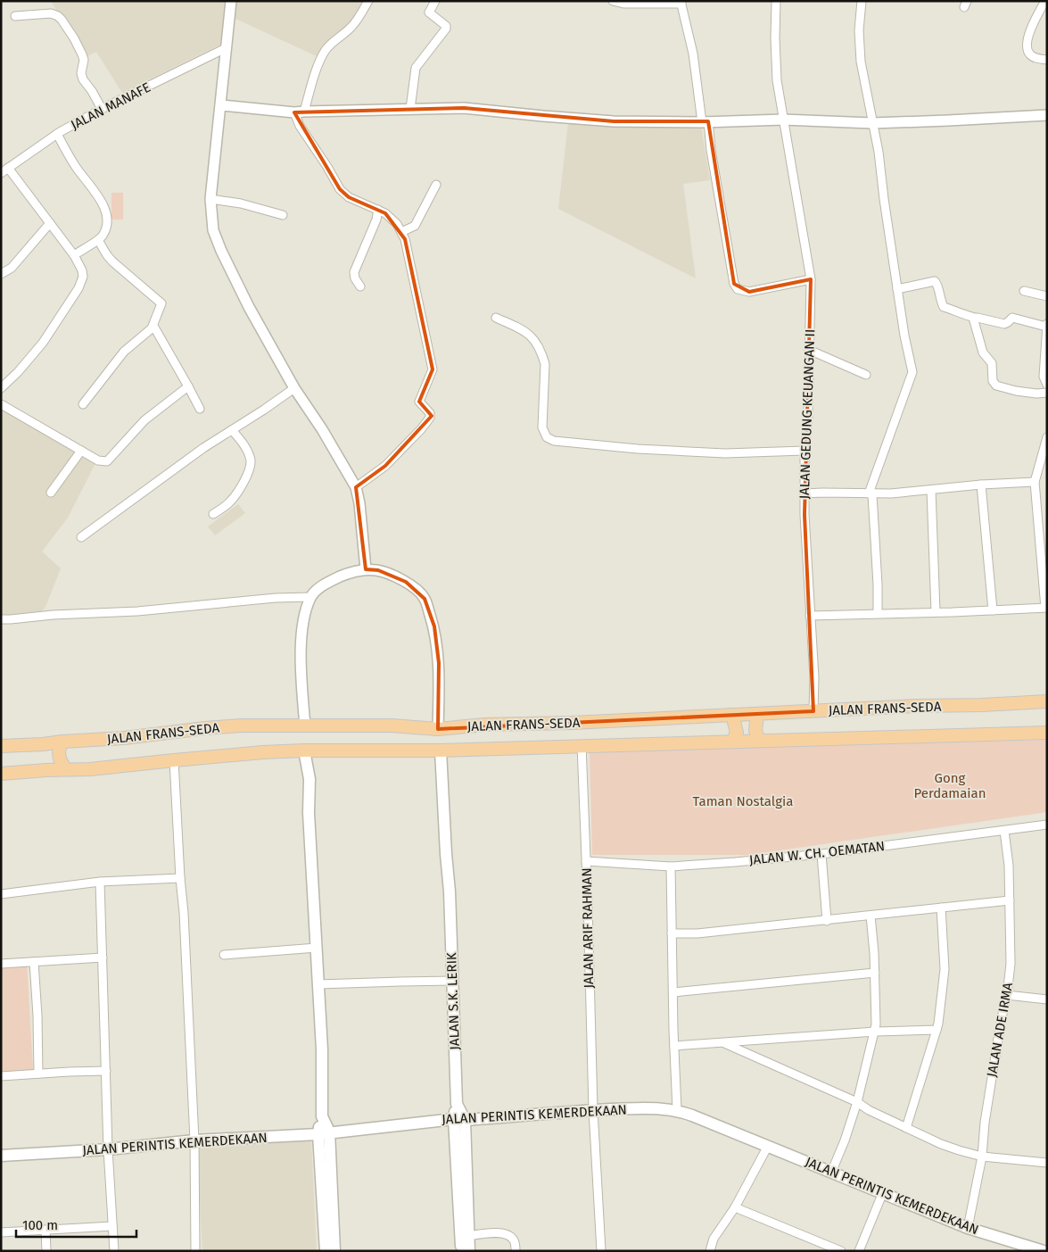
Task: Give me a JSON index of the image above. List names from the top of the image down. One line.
{"streets":{"main road":["JALAN FRANS-SEDA","JALAN S.K. LERIK","JALAN PERINTIS KEMERDEKAAN"],"street":["JALAN MANAFE","JALAN GEDUNG KEUANGAN II","JALAN W. CH. OEMATAN","JALAN ARIF RAHMAN","JALAN ADE IRMA"]},"crossings":[["JALAN GEDUNG KEUANGAN II","JALAN FRANS-SEDA"],["JALAN FRANS-SEDA","JALAN ARIF RAHMAN"],["JALAN FRANS-SEDA","JALAN S.K. LERIK"],["JALAN W. CH. OEMATAN","JALAN ARIF RAHMAN"],["JALAN W. CH. OEMATAN","JALAN ADE IRMA"],["JALAN ARIF RAHMAN","JALAN PERINTIS KEMERDEKAAN"],["JALAN S.K. LERIK","JALAN PERINTIS KEMERDEKAAN"],["JALAN ADE IRMA","JALAN PERINTIS KEMERDEKAAN"]],"parks":["Gong Perdamaian","Taman Nostalgia"],"scale_bar":"100 m"}
